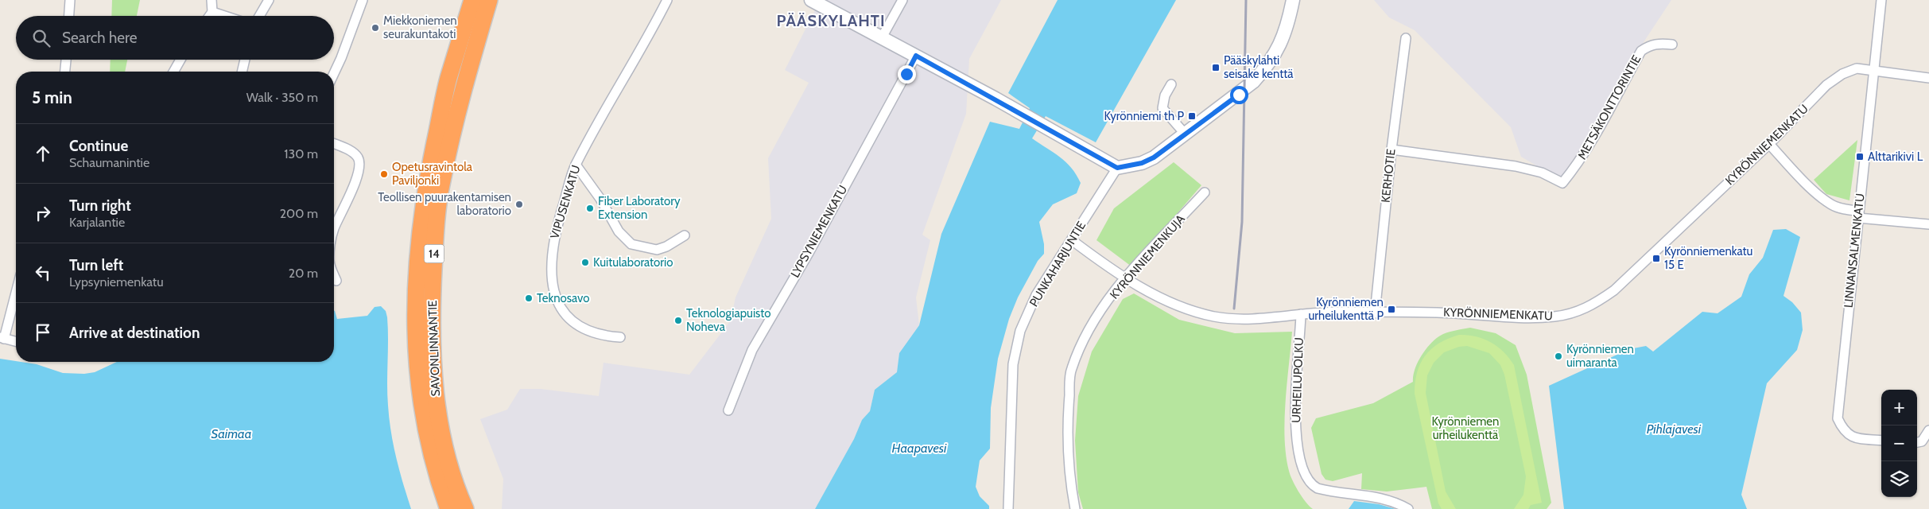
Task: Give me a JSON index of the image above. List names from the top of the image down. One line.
{"streets":{"highway":["14","SAVONLINNANTIE"],"street":["METSÄKONTTORINTIE","KYRÖNNIEMENKATU","KERHOTIE","VIPUSENKATU","LYPSYNIEMENKATU","LINNANSALMENKATU","KYRÖNNIEMENKUJA","PUNKAHARJUNTIE","URHEILUPOLKU"]},"crossings":[["METSÄKONTTORINTIE","KERHOTIE"],["KYRÖNNIEMENKATU","KERHOTIE"],["KYRÖNNIEMENKATU","LINNANSALMENKATU"],["KYRÖNNIEMENKATU","KYRÖNNIEMENKUJA"],["KYRÖNNIEMENKATU","PUNKAHARJUNTIE"],["KYRÖNNIEMENKATU","URHEILUPOLKU"]],"districts":["PÄÄSKYLAHTI"],"water":["Pihlajavesi","Saimaa","Haapavesi"],"parks":["Kyrönniemen urheilukenttä"],"places":{"other":["Miekkoniemen seurakuntakoti","Opetusravintola Paviljonki","Teollisen puurakentamisen laboratorio","Fiber Laboratory Extension","Kuitulaboratorio","Teknosavo","Teknologiapuisto Noheva","Kyrönniemen uimaranta"],"transit":["Pääskylahti seisake kenttä","Kyrönniemi th P","Alttarikivi L","Kyrönniemenkatu 15 E","Kyrönniemen urheilukenttä P"]},"page":{"search":"Search here","heading":["5 min","Walk · 350 m"],"list":[["Continue","Schaumanintie","130 m"],["Turn right","Karjalantie","200 m"],["Turn left","Lypsyniemenkatu","20 m"],"Arrive at destination"],"map_buttons":["+","−"]}}
